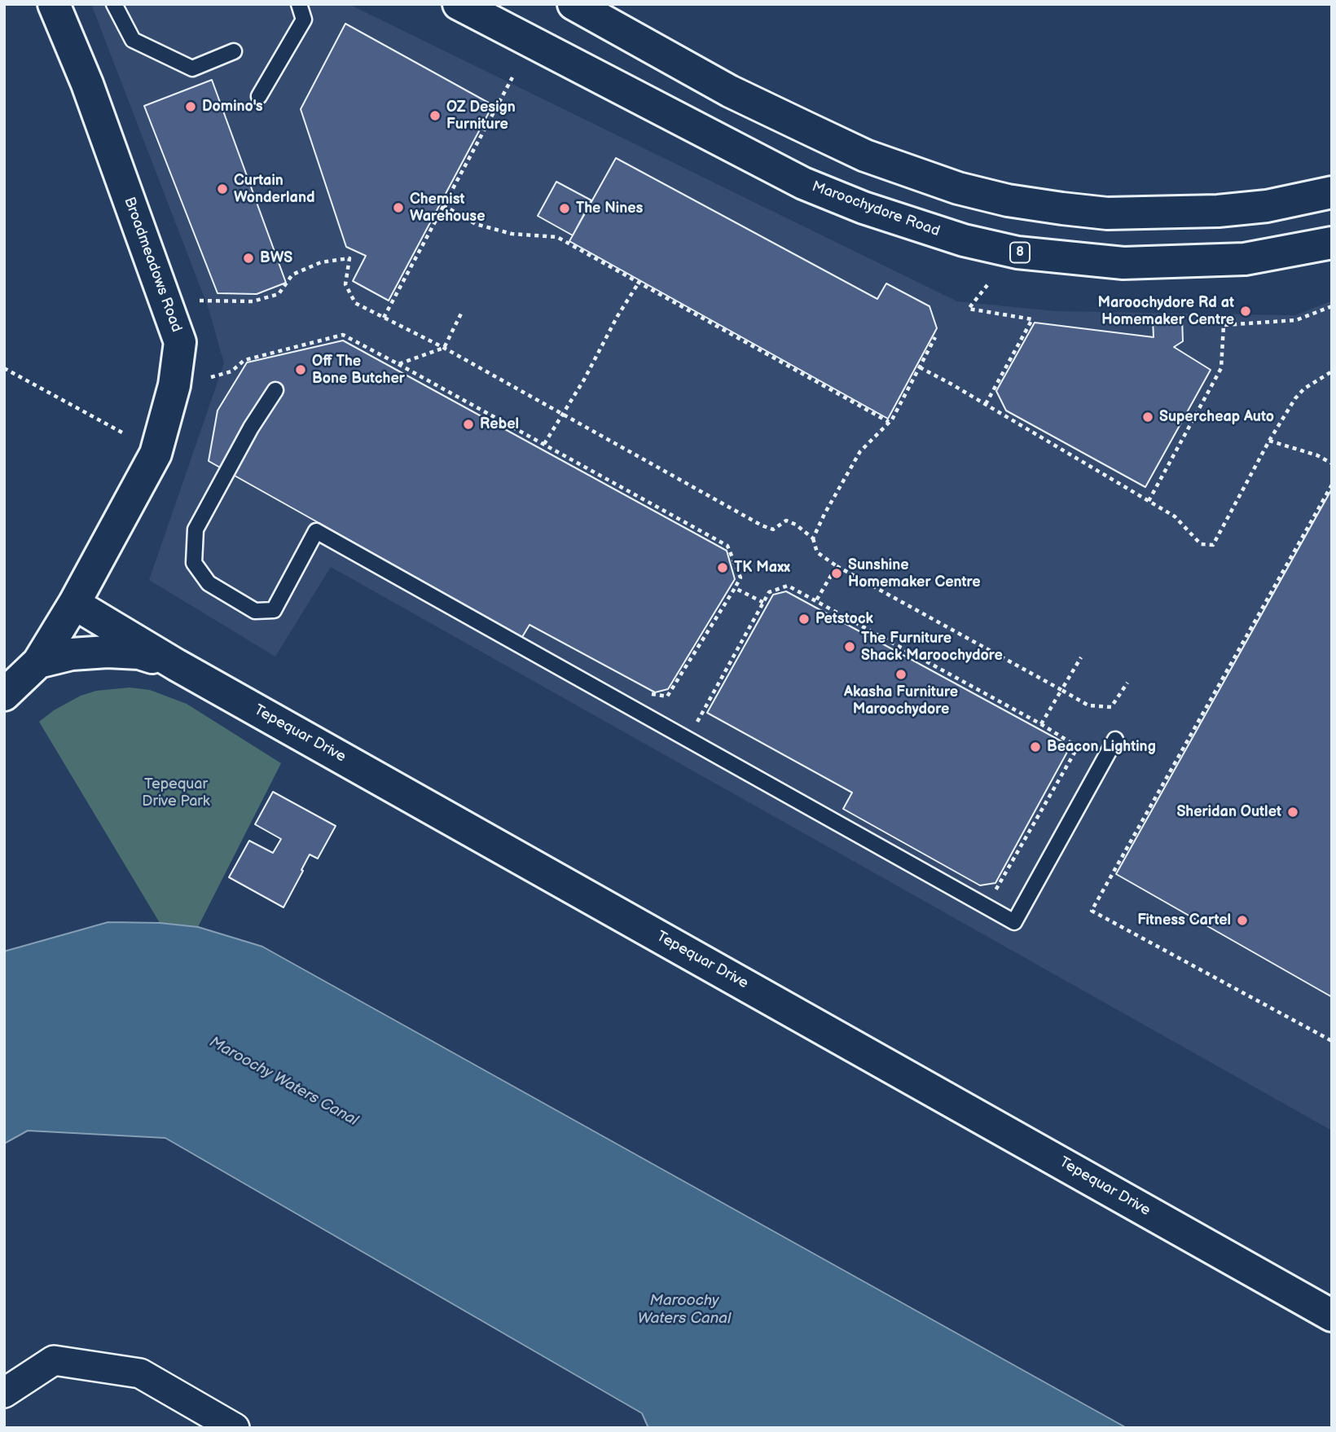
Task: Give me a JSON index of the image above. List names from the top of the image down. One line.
{"streets":{"main road":["Maroochydore Road","8","Broadmeadows Road","Tepequar Drive"]},"crossings":[["Broadmeadows Road","Tepequar Drive"]],"water":["Maroochy Waters Canal"],"parks":["Tepequar Drive Park"],"places":["Domino's","OZ Design Furniture","Curtain Wonderland","Chemist Warehouse","The Nines","BWS","Maroochydore Rd at Homemaker Centre","Off The Bone Butcher","Supercheap Auto","Rebel","TK Maxx","Sunshine Homemaker Centre","Petstock","The Furniture Shack Maroochydore","Akasha Furniture Maroochydore","Beacon Lighting","Sheridan Outlet","Fitness Cartel"]}
